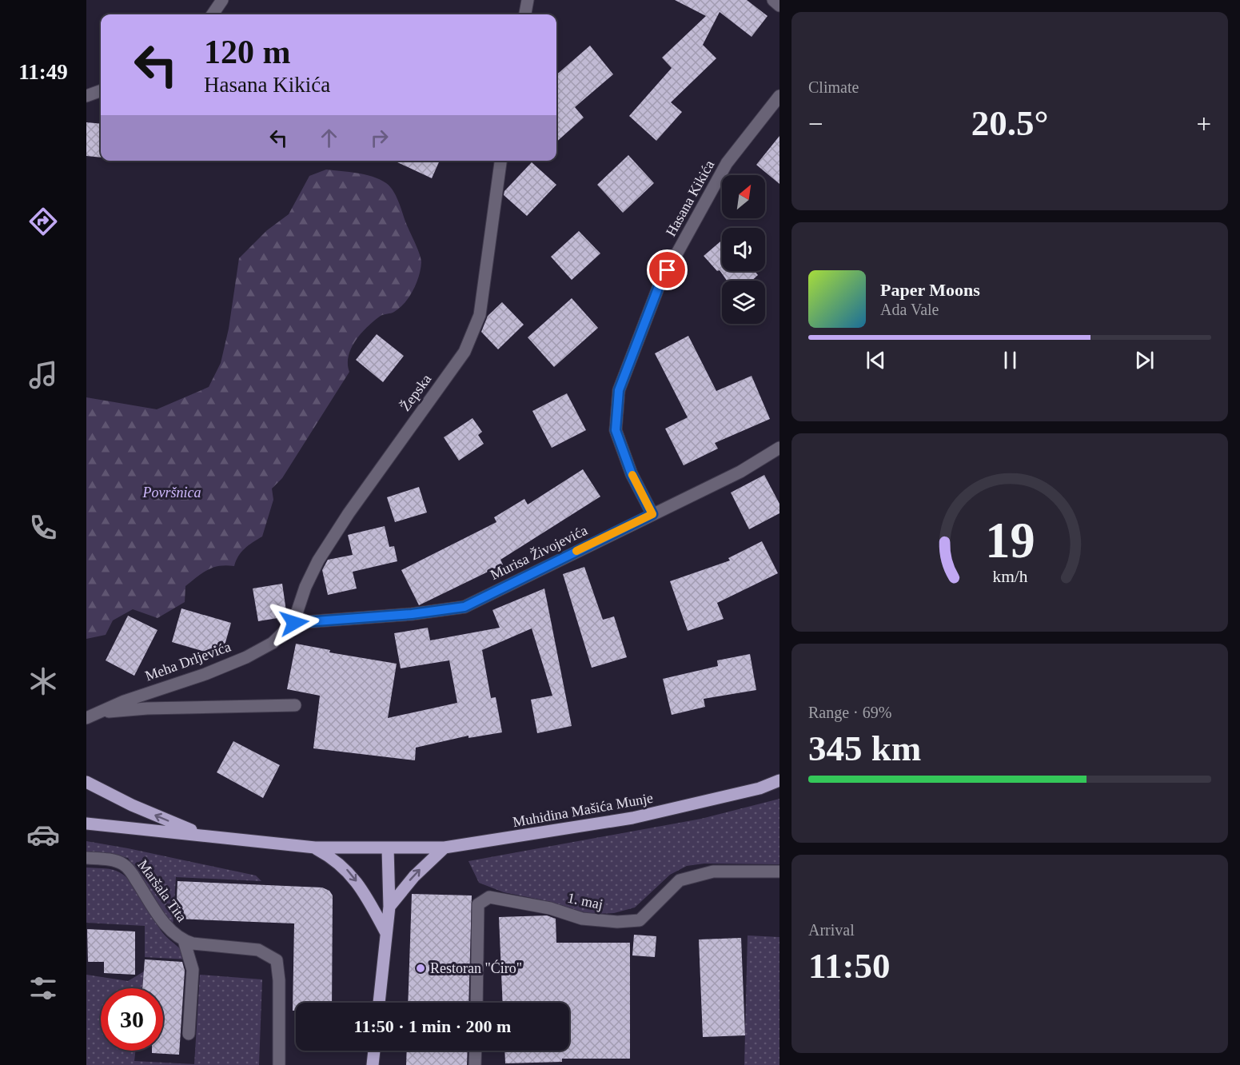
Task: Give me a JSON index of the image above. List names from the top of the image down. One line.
{"streets":{"main road":["Muhidina Mašića Munje"],"street":["Hasana Kikića","Žepska","Murisa Živojevića","Meha Drljevića","Maršala Tita","1. maj"]},"crossings":[["Hasana Kikića","Murisa Živojevića"],["Žepska","Murisa Živojevića"],["Žepska","Meha Drljevića"],["Murisa Živojevića","Meha Drljevića"]],"parks":["Površnica"],"places":["Restoran \"Ćiro\""],"north":"top right","page":{"tabs":"11:49","tile":["Climate",["Range · 69%","345 km"],["Arrival","11:50"]],"turn":["120 m","Hasana Kikića"],"heat":["−","20.5°","+"],"song":["Paper Moons","Ada Vale"],"limit":"30","trip":"11:50 · 1 min · 200 m","gauge":["19","km/h"]}}
